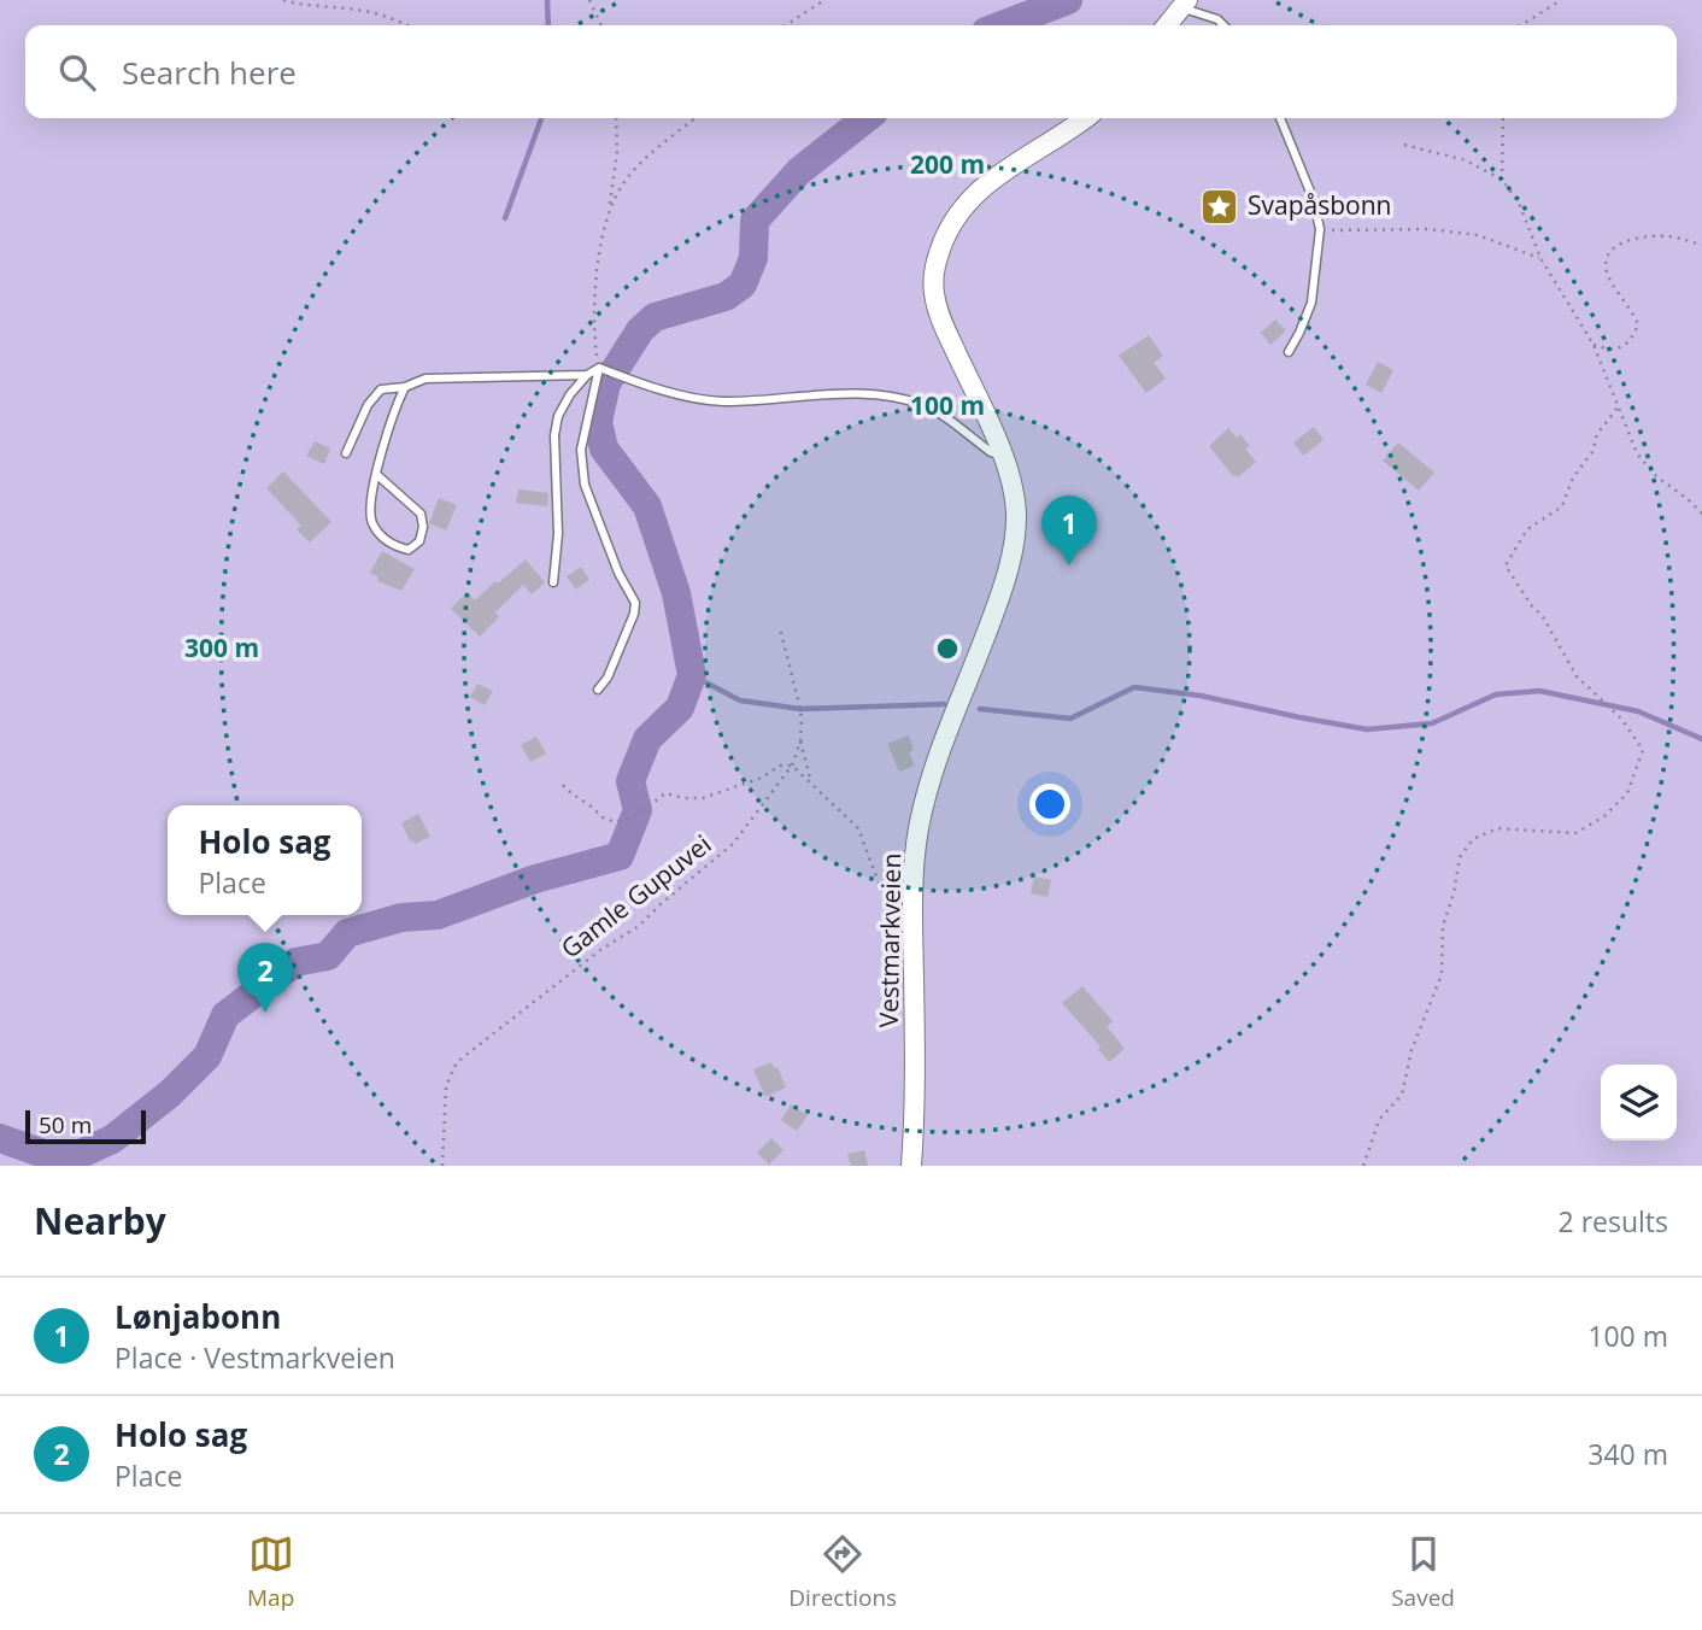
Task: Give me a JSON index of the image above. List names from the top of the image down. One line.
{"streets":{"street":["Vestmarkveien"],"path":["Gamle Gupuvei"]},"places":{"place":["Svapåsbonn"]},"scale_bar":"50 m","page":{"search":"Search here","pins":["1","2"],"popup":["Holo sag","Place"],"scale":"50 m","heading":["Nearby","2 results"],"list":[{"mark":"1","name":"Lønjabonn","note":"Place · Vestmarkveien","value":"100 m"},{"mark":"2","name":"Holo sag","note":"Place","value":"340 m"}],"nav":["Map","Directions","Saved"]},"rings":["200 m","100 m","300 m"]}
